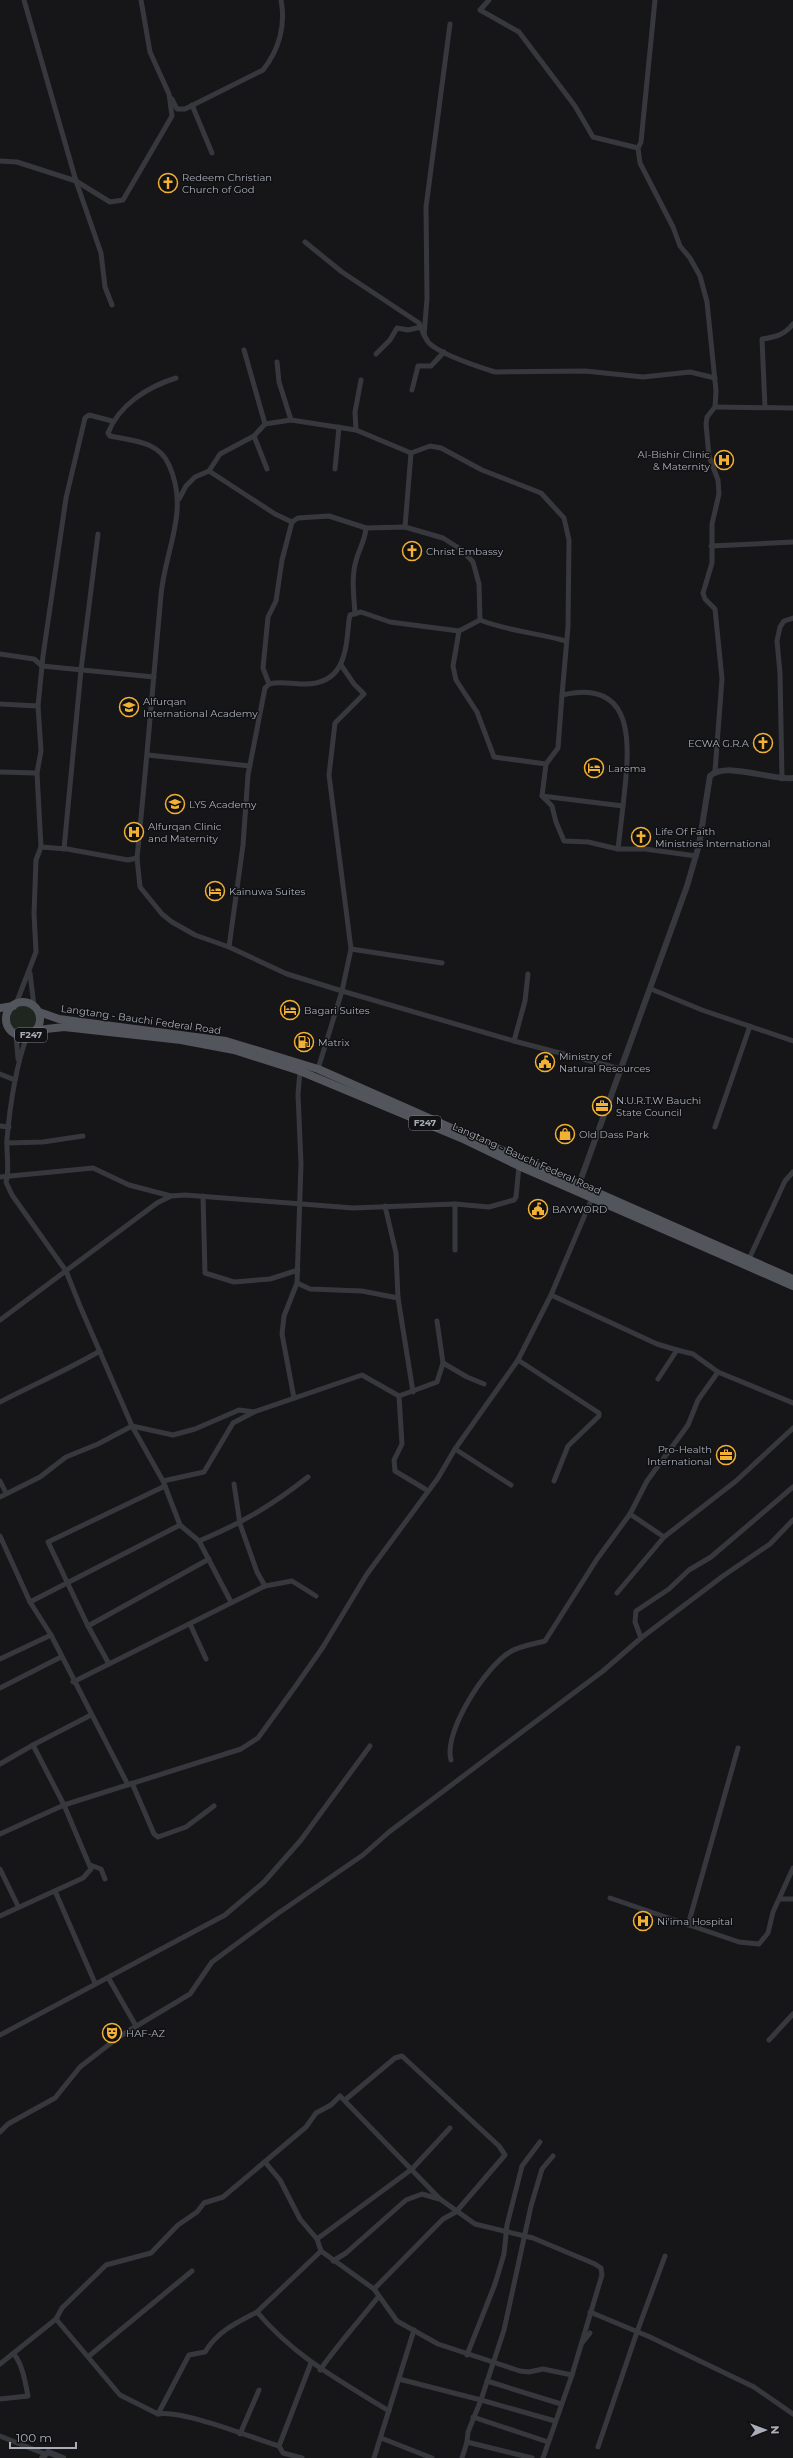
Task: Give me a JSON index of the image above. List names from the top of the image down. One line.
{"streets":{"main road":["Langtang - Bauchi Federal Road","F247"]},"crossings":[["Langtang - Bauchi Federal Road","F247"]],"places":{"church":["Redeem Christian Church of God","Christ Embassy","ECWA G.R.A","Life Of Faith Ministries International"],"hospital":["Al-Bishir Clinic & Maternity","Alfurqan Clinic and Maternity","Ni'ima Hospital"],"school or university":["Alfurqan International Academy","LYS Academy"],"hotel":["Larema","Kainuwa Suites","Bagari Suites"],"fuel station":["Matrix"],"public building":["Ministry of Natural Resources","BAYWORD"],"office":["N.U.R.T.W Bauchi State Council","Pro-Health International"],"shop":["Old Dass Park"],"theatre":["HAF-AZ"]},"scale_bar":"100 m","north":"right"}
